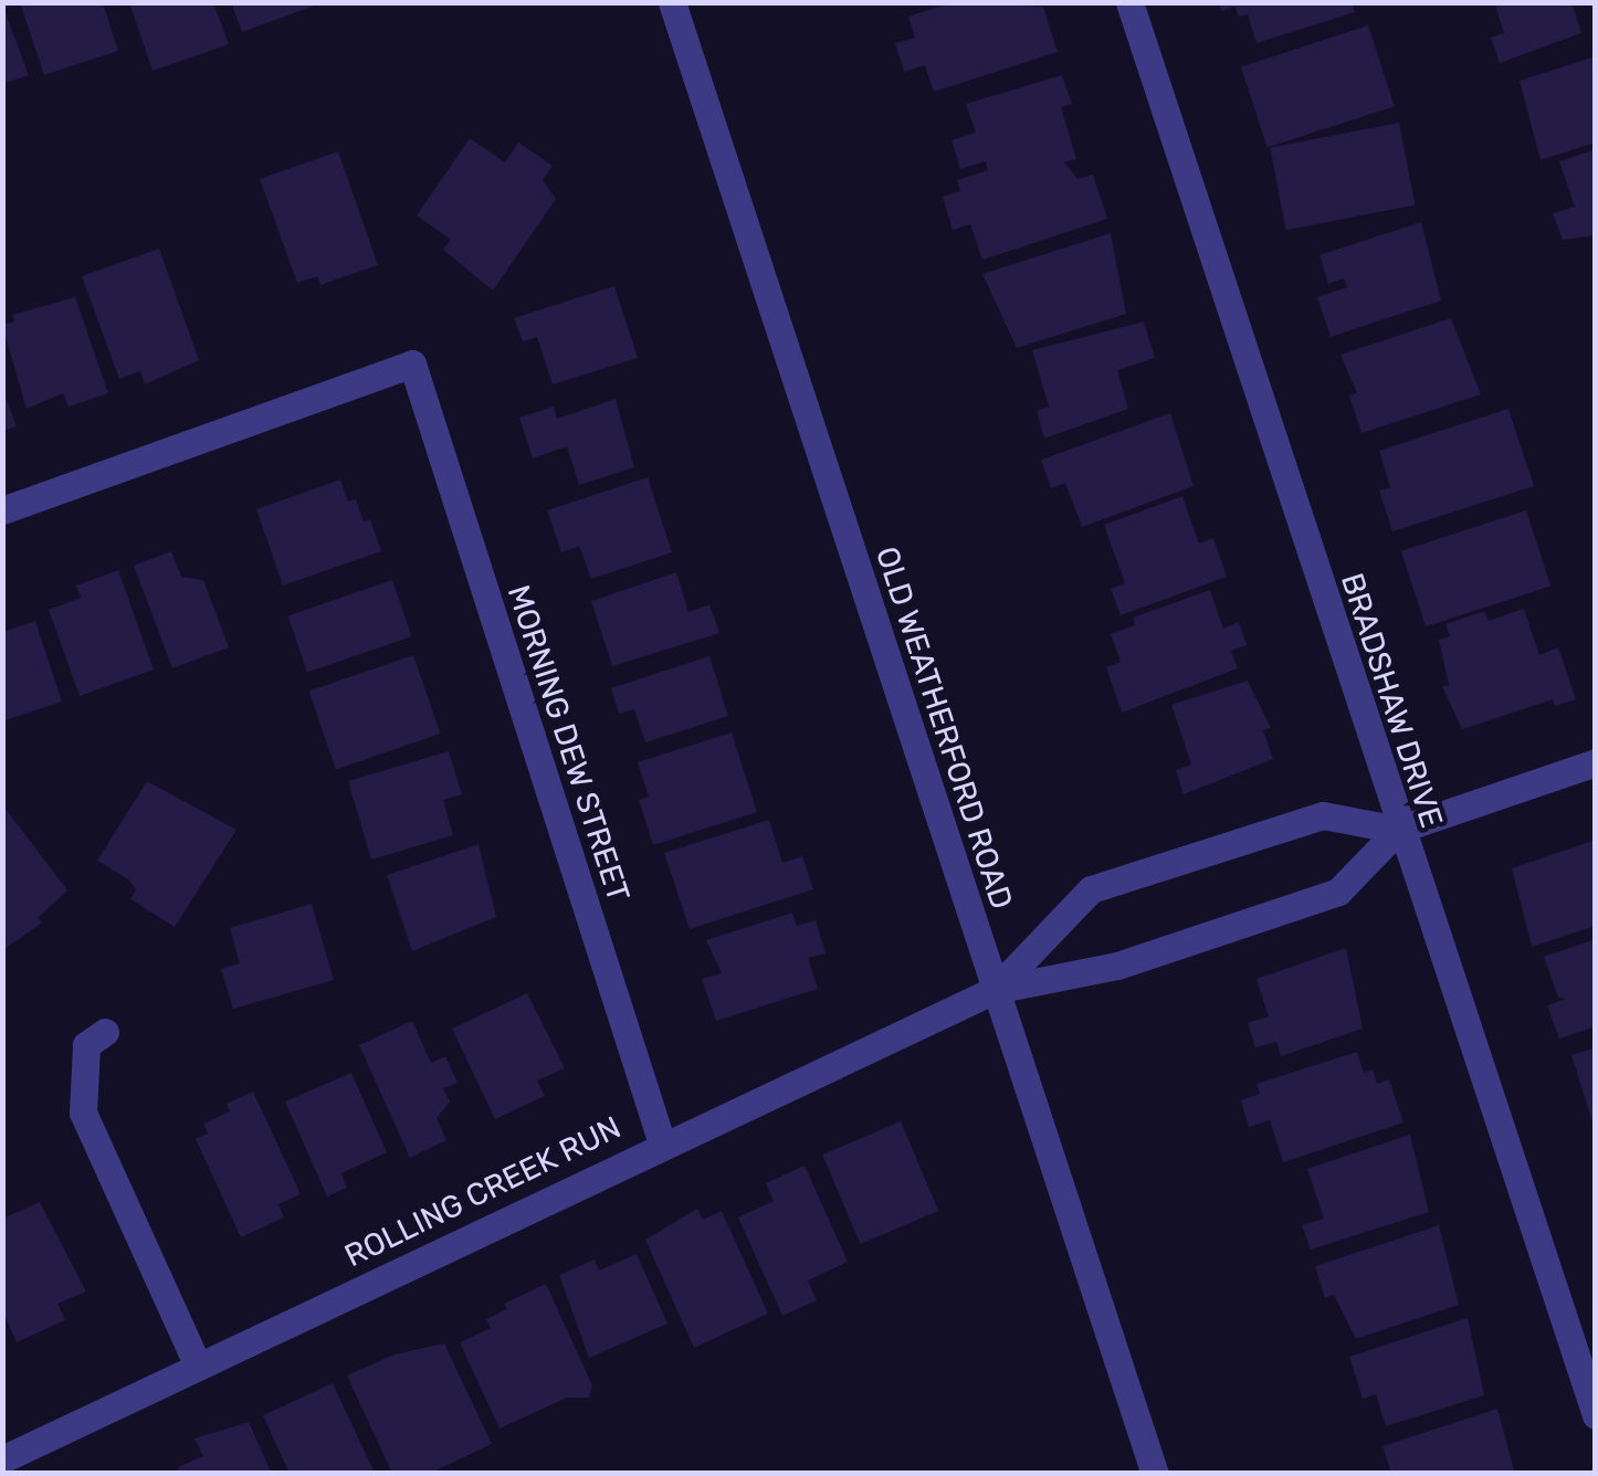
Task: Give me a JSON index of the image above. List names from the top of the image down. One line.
{"streets":{"street":["BRADSHAW DRIVE","OLD WEATHERFORD ROAD","MORNING DEW STREET","ROLLING CREEK RUN"]},"crossings":[["OLD WEATHERFORD ROAD","ROLLING CREEK RUN"],["MORNING DEW STREET","ROLLING CREEK RUN"]]}
